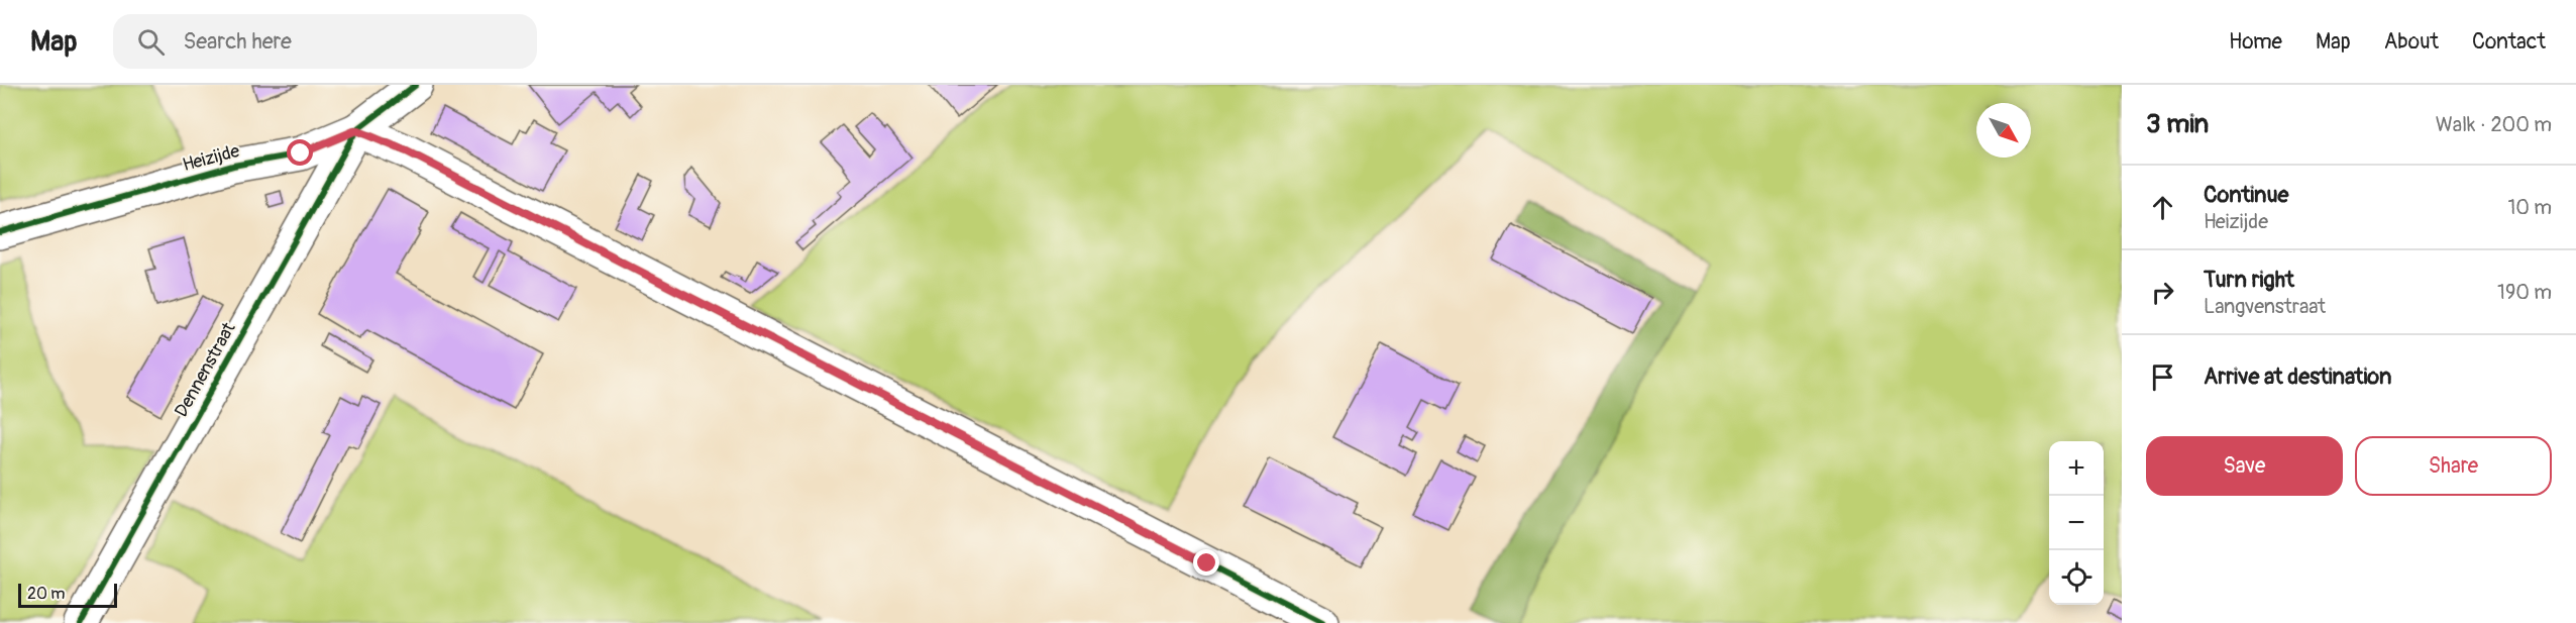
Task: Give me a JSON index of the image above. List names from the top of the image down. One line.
{"streets":{"street":["Heizijde","Dennenstraat"]},"crossings":[["Heizijde","Dennenstraat"]],"scale_bar":"20 m","north":"bottom right","page":{"header":"Map","search":"Search here","nav":["Home","Map","About","Contact"],"heading":["3 min","Walk · 200 m"],"list":[["Continue","Heizijde","10 m"],["Turn right","Langvenstraat","190 m"],"Arrive at destination"],"buttons":["Save","Share"],"map_buttons":["+","−"],"scale":"20 m"}}
